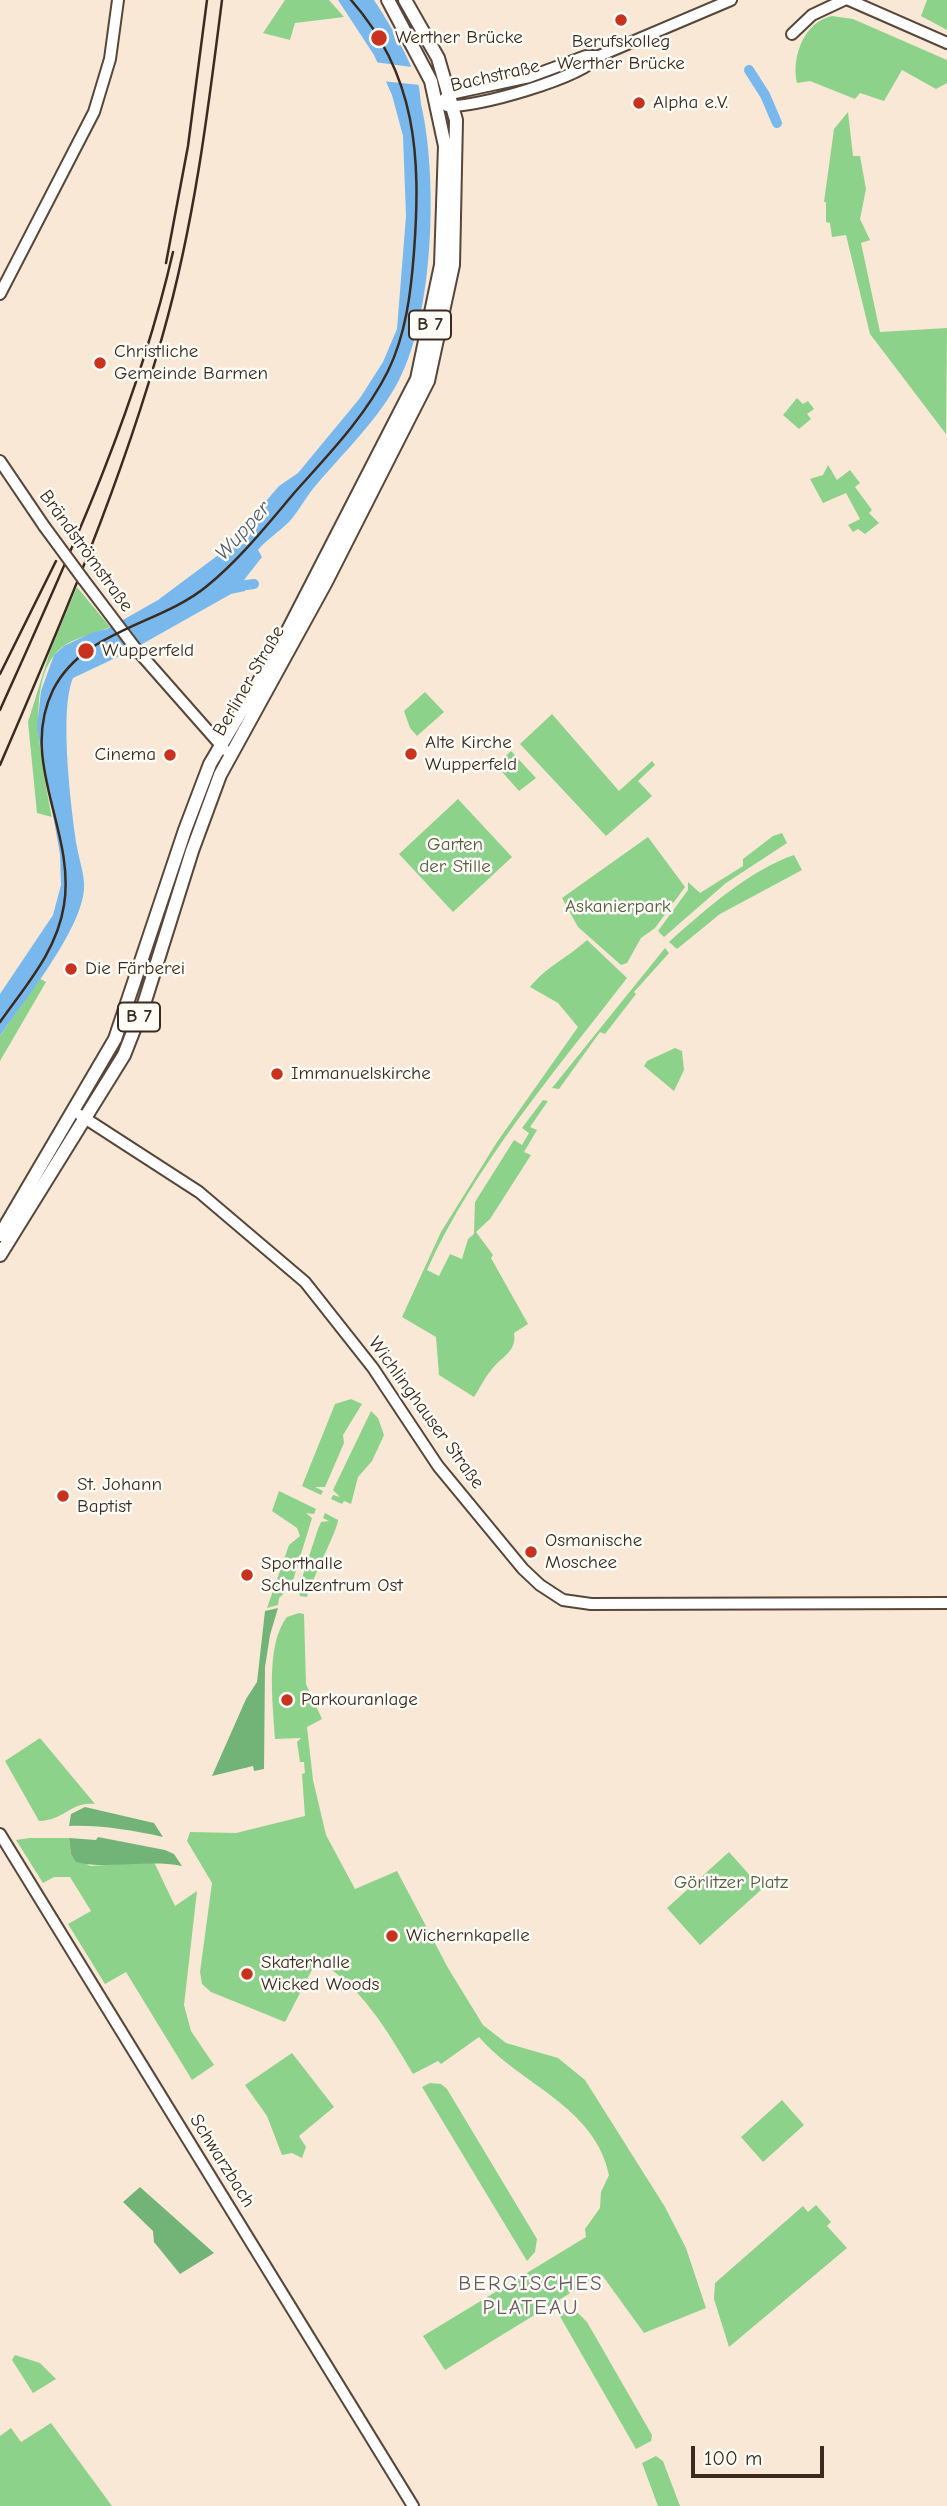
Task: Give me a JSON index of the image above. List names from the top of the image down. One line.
{"streets":{"main road":["B 7","Berliner Straße"],"street":["Bachstraße","Brändströmstraße","Wichlinghauser Straße","Schwarzbach"]},"crossings":[["Bachstraße","B 7"],["Bachstraße","Berliner Straße"],["B 7","Berliner Straße"],["Brändströmstraße","Berliner Straße"],["Berliner Straße","Wichlinghauser Straße"]],"districts":["BERGISCHES PLATEAU"],"water":["Wupper"],"parks":["Garten der Stille","Askanierpark","Görlitzer Platz"],"places":["Berufskolleg Werther Brücke","Werther Brücke","Alpha e.V.","Christliche Gemeinde Barmen","Wupperfeld","Alte Kirche Wupperfeld","Cinema","Die Färberei","Immanuelskirche","St. Johann Baptist","Osmanische Moschee","Sporthalle Schulzentrum Ost","Parkouranlage","Wichernkapelle","Skaterhalle Wicked Woods"],"scale_bar":"100 m"}
